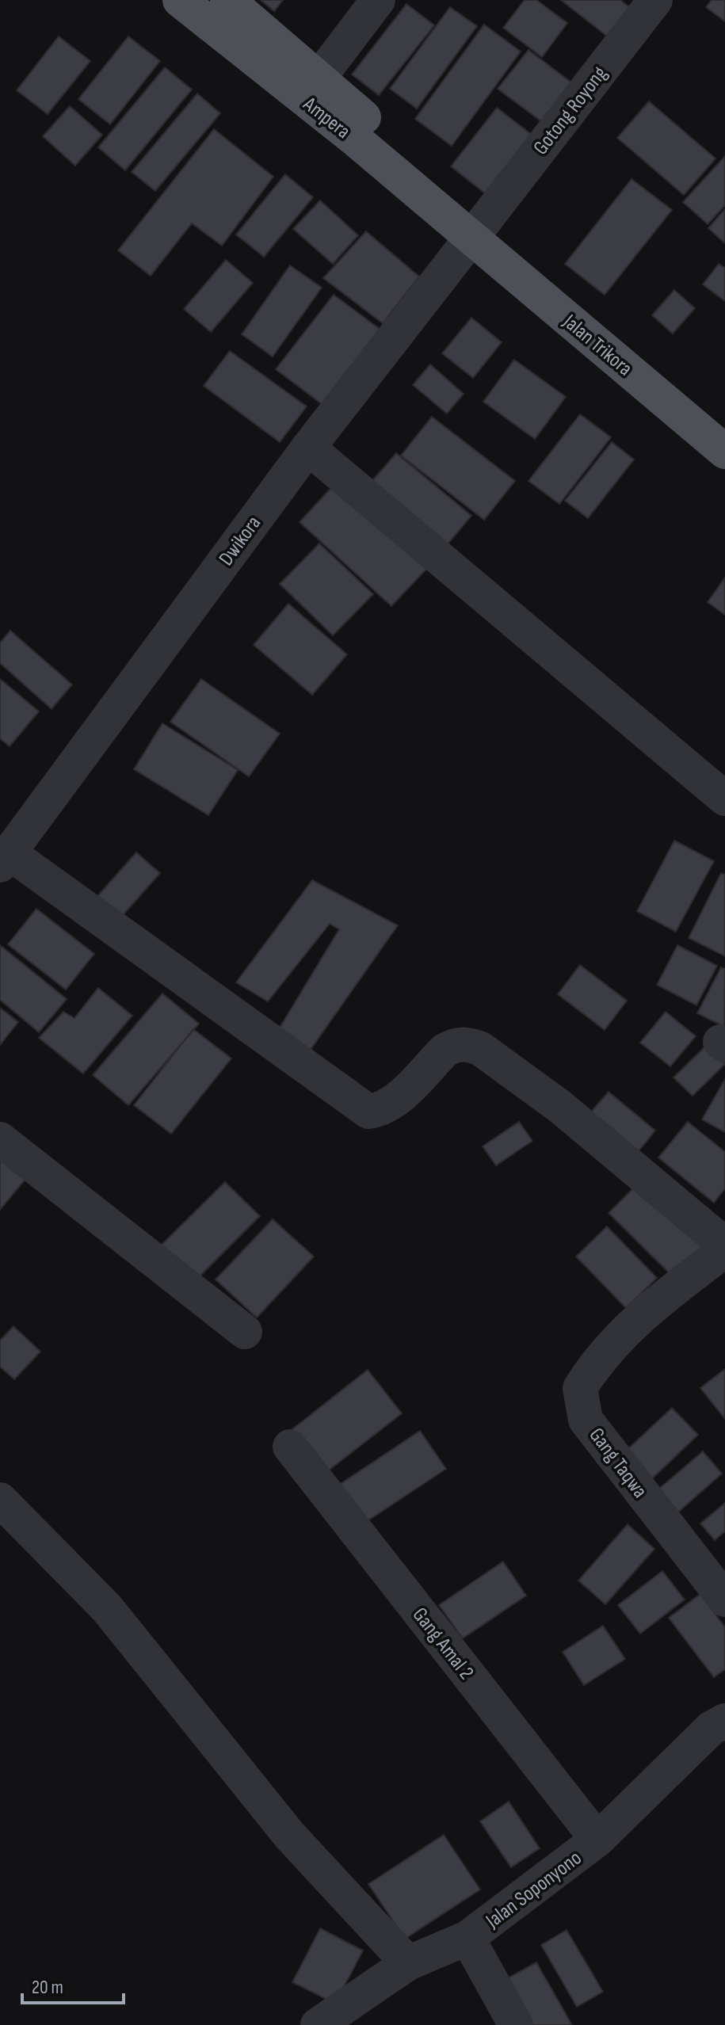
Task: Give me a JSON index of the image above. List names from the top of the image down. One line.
{"streets":{"main road":["Ampera","Jalan Trikora"],"street":["Gotong Royong","Dwikora","Gang Taqwa","Gang Amal 2","Jalan Soponyono"]},"crossings":[["Gotong Royong","Ampera"],["Gotong Royong","Jalan Trikora"],["Gotong Royong","Dwikora"],["Ampera","Jalan Trikora"],["Ampera","Dwikora"],["Jalan Trikora","Dwikora"],["Gang Amal 2","Jalan Soponyono"]],"scale_bar":"20 m"}
